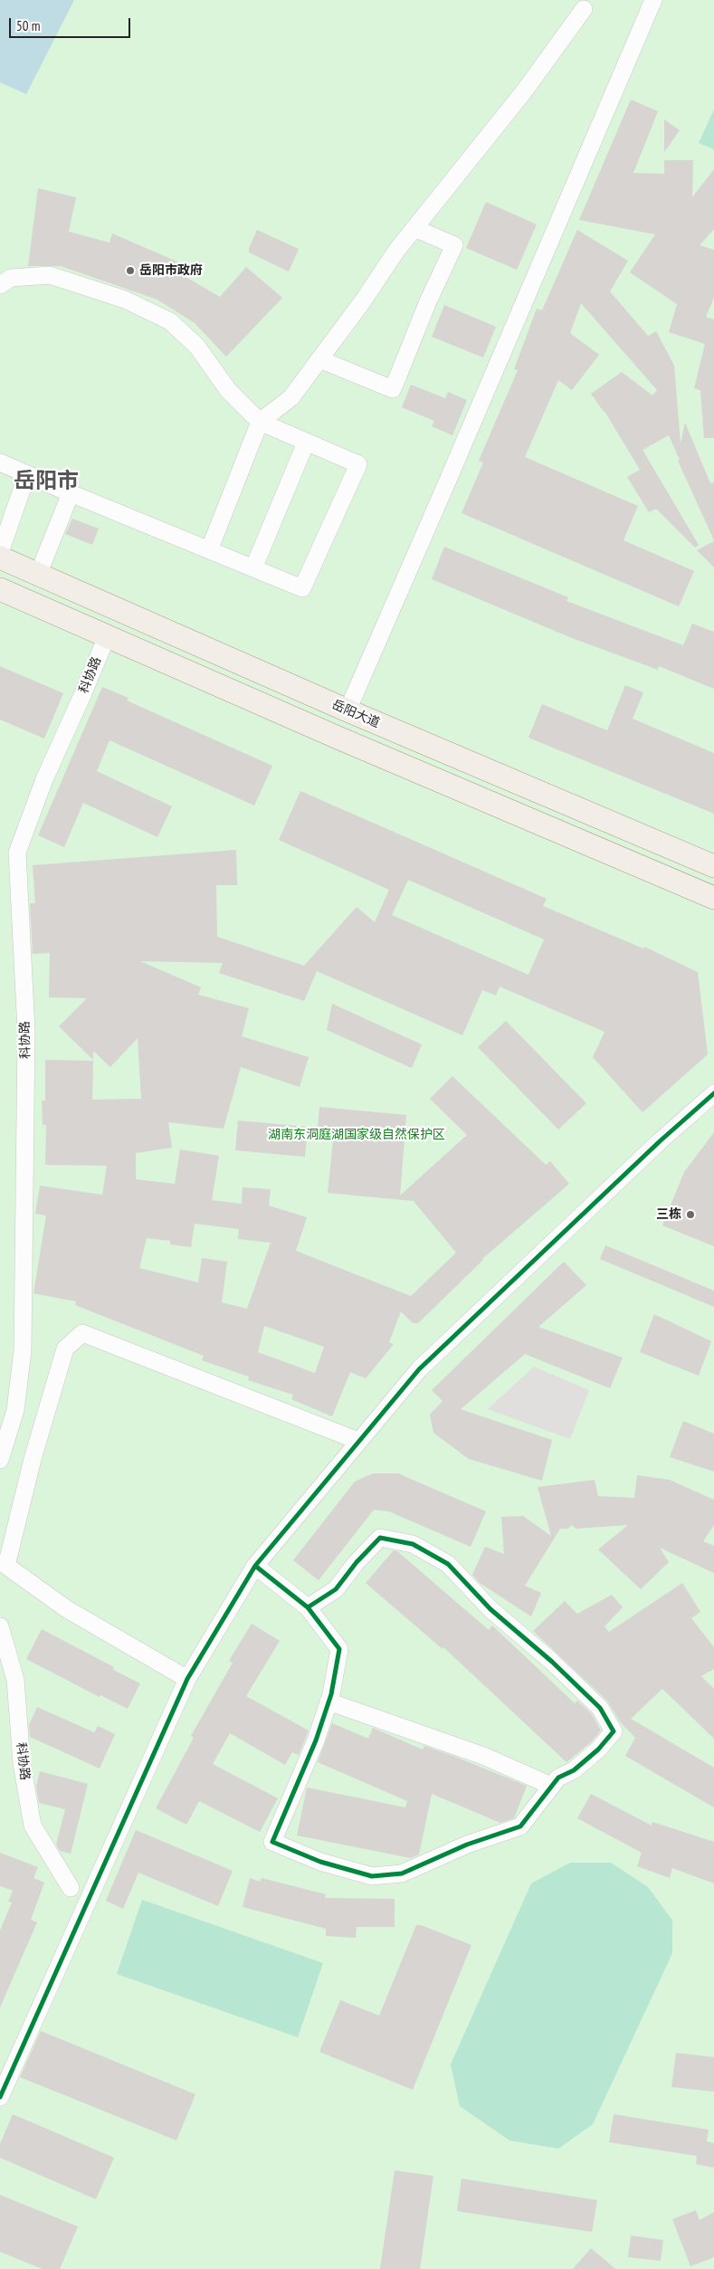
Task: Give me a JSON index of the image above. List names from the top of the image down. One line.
{"streets":{"main road":["岳阳大道"],"street":["科协路"]},"districts":["岳阳市"],"parks":["湖南东洞庭湖国家级自然保护区"],"places":["岳阳市政府","三栋"],"scale_bar":"50 m"}
